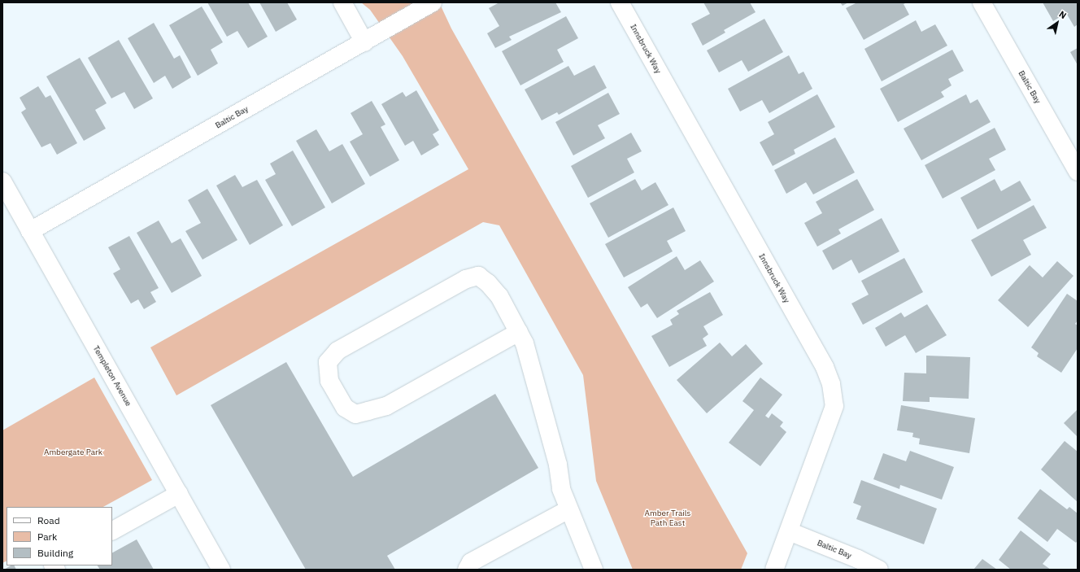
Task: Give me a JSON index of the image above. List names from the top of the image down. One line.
{"streets":{"street":["Innsbruck Way","Baltic Bay","Templeton Avenue"]},"crossings":[["Innsbruck Way","Baltic Bay"],["Baltic Bay","Templeton Avenue"]],"parks":["Ambergate Park","Amber Trails Path East"],"legend":["Road","Park","Building"],"north":"top right"}
